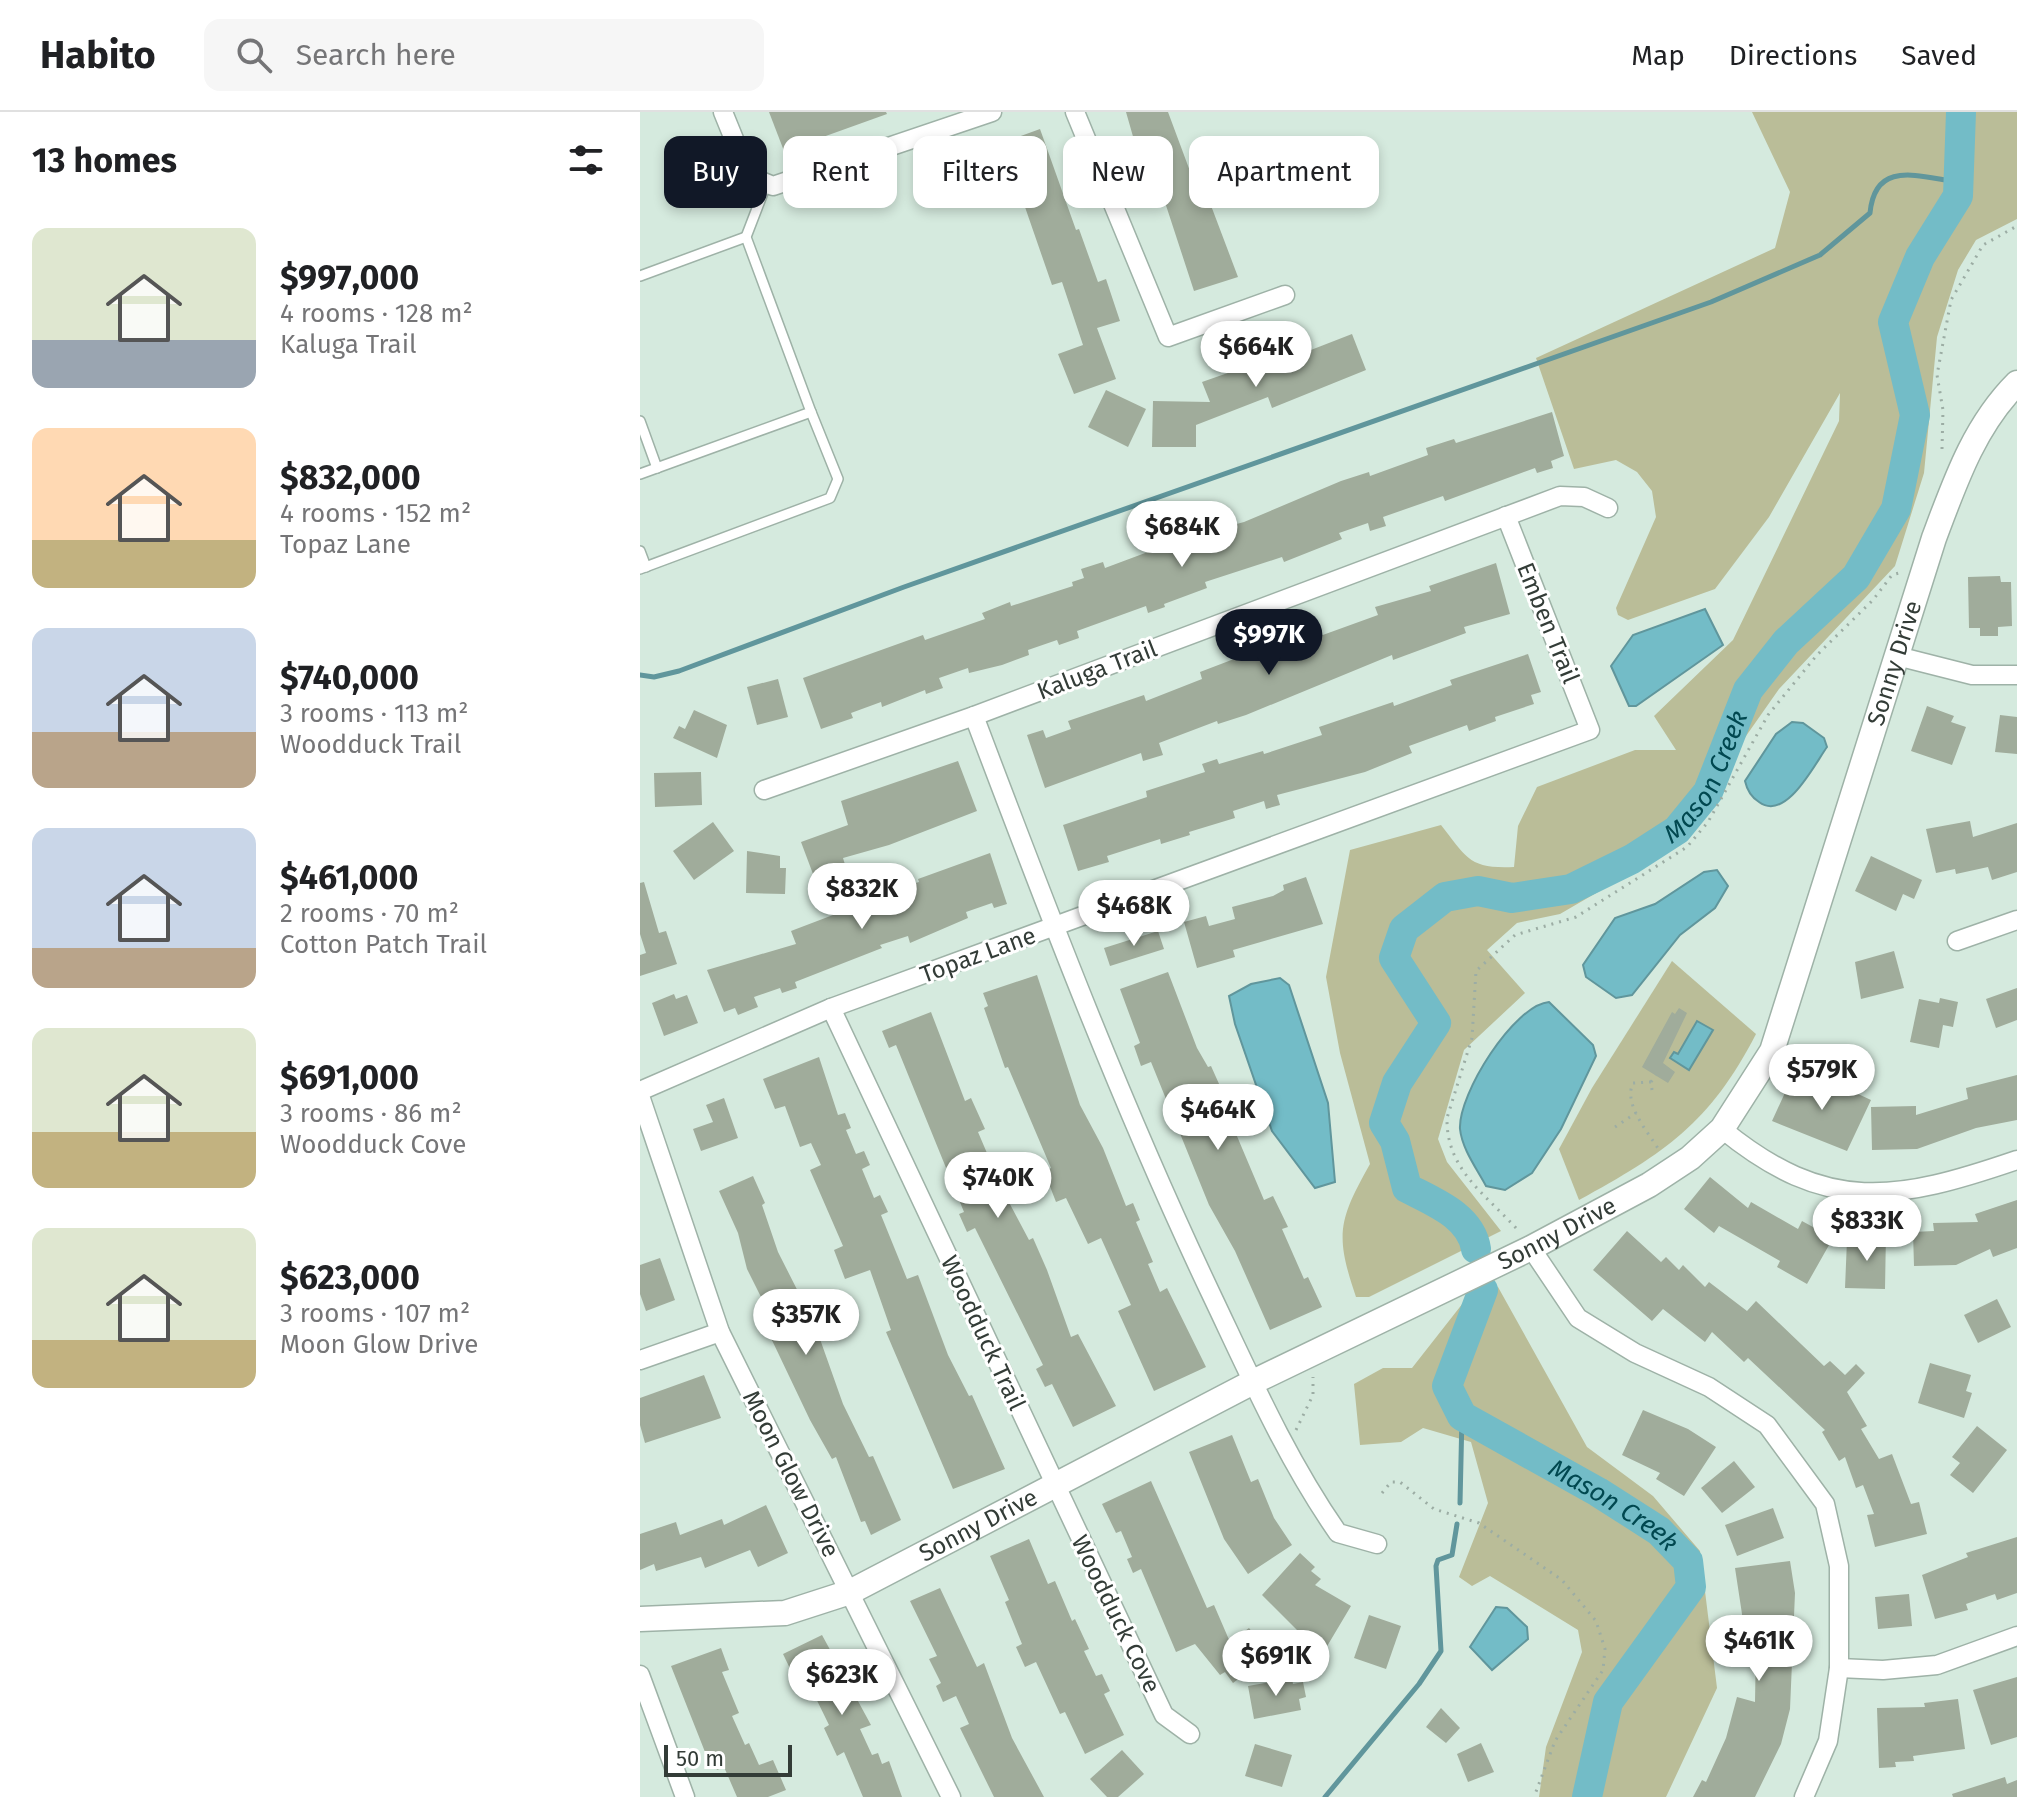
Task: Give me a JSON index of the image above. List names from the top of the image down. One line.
{"streets":{"street":["Emben Trail","Sonny Drive","Kaluga Trail","Topaz Lane","Woodduck Trail","Moon Glow Drive","Woodduck Cove"]},"crossings":[["Emben Trail","Kaluga Trail"],["Emben Trail","Topaz Lane"],["Sonny Drive","Woodduck Trail"],["Sonny Drive","Moon Glow Drive"],["Sonny Drive","Woodduck Cove"],["Topaz Lane","Woodduck Trail"],["Topaz Lane","Moon Glow Drive"],["Woodduck Trail","Woodduck Cove"]],"water":["Mason Creek"],"scale_bar":"50 m","page":{"header":"Habito","search":"Search here","nav":["Map","Directions","Saved"],"heading":"13 homes","chip":["Buy","Rent","Filters","New","Apartment"],"list":[{"name":"$997,000","note":"4 rooms · 128 m² · Kaluga Trail"},{"name":"$832,000","note":"4 rooms · 152 m² · Topaz Lane"},{"name":"$740,000","note":"3 rooms · 113 m² · Woodduck Trail"},{"name":"$461,000","note":"2 rooms · 70 m² · Cotton Patch Trail"},{"name":"$691,000","note":"3 rooms · 86 m² · Woodduck Cove"},{"name":"$623,000","note":"3 rooms · 107 m² · Moon Glow Drive"}],"price":["$664K","$684K","$997K","$832K","$468K","$579K","$464K","$740K","$833K","$357K","$461K","$691K","$623K"],"scale":"50 m"}}
